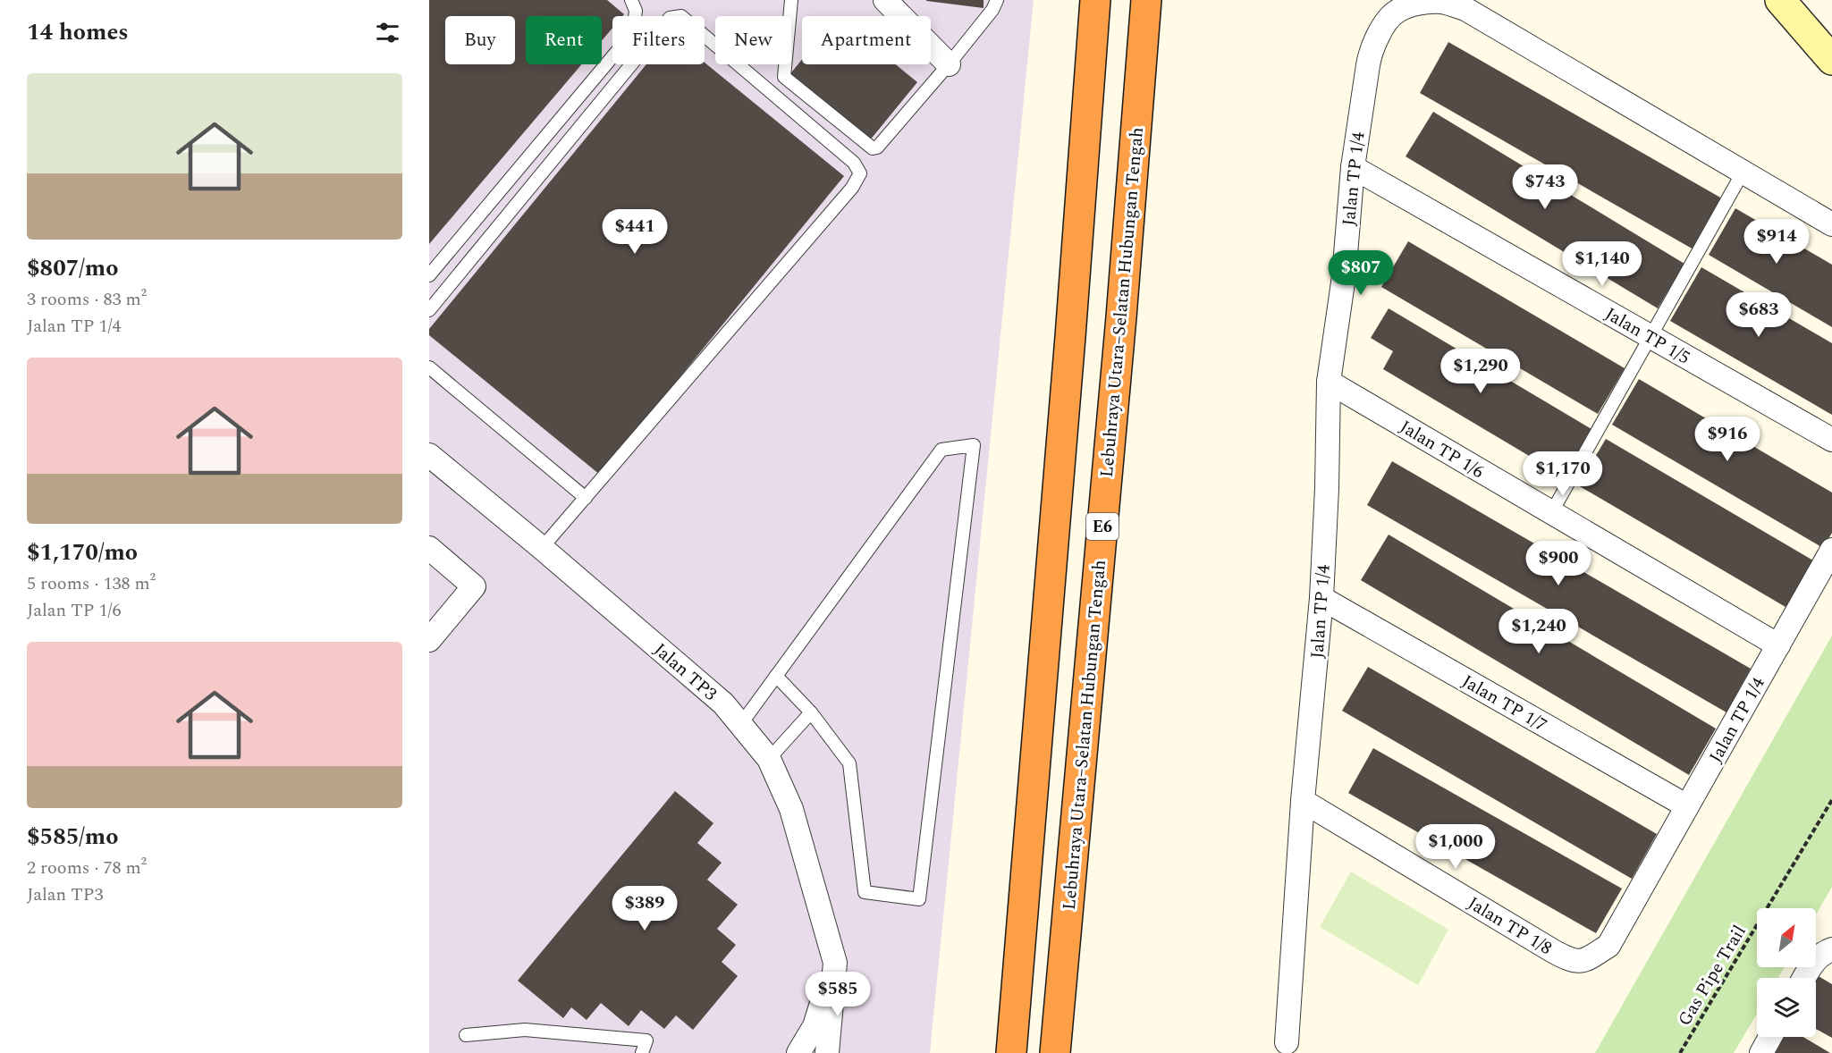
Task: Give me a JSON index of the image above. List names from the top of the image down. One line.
{"streets":{"highway":["Lebuhraya Utara–Selatan Hubungan Tengah","E6"],"street":["Jalan TP 1/4","Jalan TP 1/5","Jalan TP 1/6","Jalan TP3","Jalan TP 1/7","Jalan TP 1/8"],"path":["Gas Pipe Trail"]},"crossings":[["Jalan TP 1/4","Jalan TP 1/5"],["Jalan TP 1/4","Jalan TP 1/6"],["Jalan TP 1/4","Jalan TP 1/7"],["Jalan TP 1/4","Jalan TP 1/8"]],"north":"top right","page":{"heading":"14 homes","chip":["Buy","Rent","Filters","New","Apartment"],"list":[{"name":"$807/mo","note":"3 rooms · 83 m² · Jalan TP 1/4"},{"name":"$1,170/mo","note":"5 rooms · 138 m² · Jalan TP 1/6"},{"name":"$585/mo","note":"2 rooms · 78 m² · Jalan TP3"}],"price":["$743","$441","$914","$1,140","$807","$683","$1,290","$916","$1,170","$900","$1,240","$1,000","$389","$585"]}}
